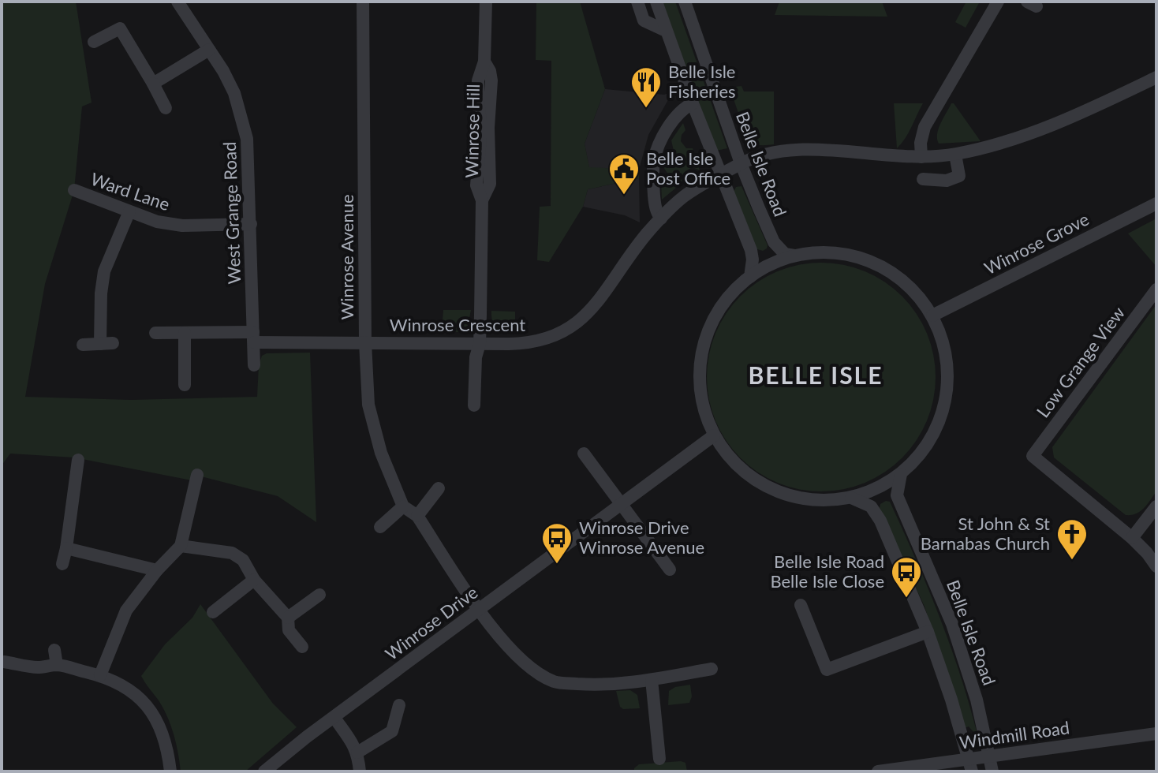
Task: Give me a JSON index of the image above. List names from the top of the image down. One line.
{"streets":{"street":["Winrose Hill","Belle Isle Road","Ward Lane","West Grange Road","Winrose Grove","Winrose Avenue","Winrose Crescent","Low Grange View","Winrose Drive","Windmill Road"]},"crossings":[["Winrose Hill","Winrose Crescent"],["Belle Isle Road","Winrose Crescent"],["Belle Isle Road","Windmill Road"],["Ward Lane","West Grange Road"],["West Grange Road","Winrose Crescent"],["Winrose Avenue","Winrose Crescent"]],"districts":["BELLE ISLE"],"places":{"restaurant":["Belle Isle Fisheries"],"public building":["Belle Isle Post Office"],"church":["St John & St Barnabas Church"],"bus stop":["Winrose Drive Winrose Avenue","Belle Isle Road Belle Isle Close"]}}
